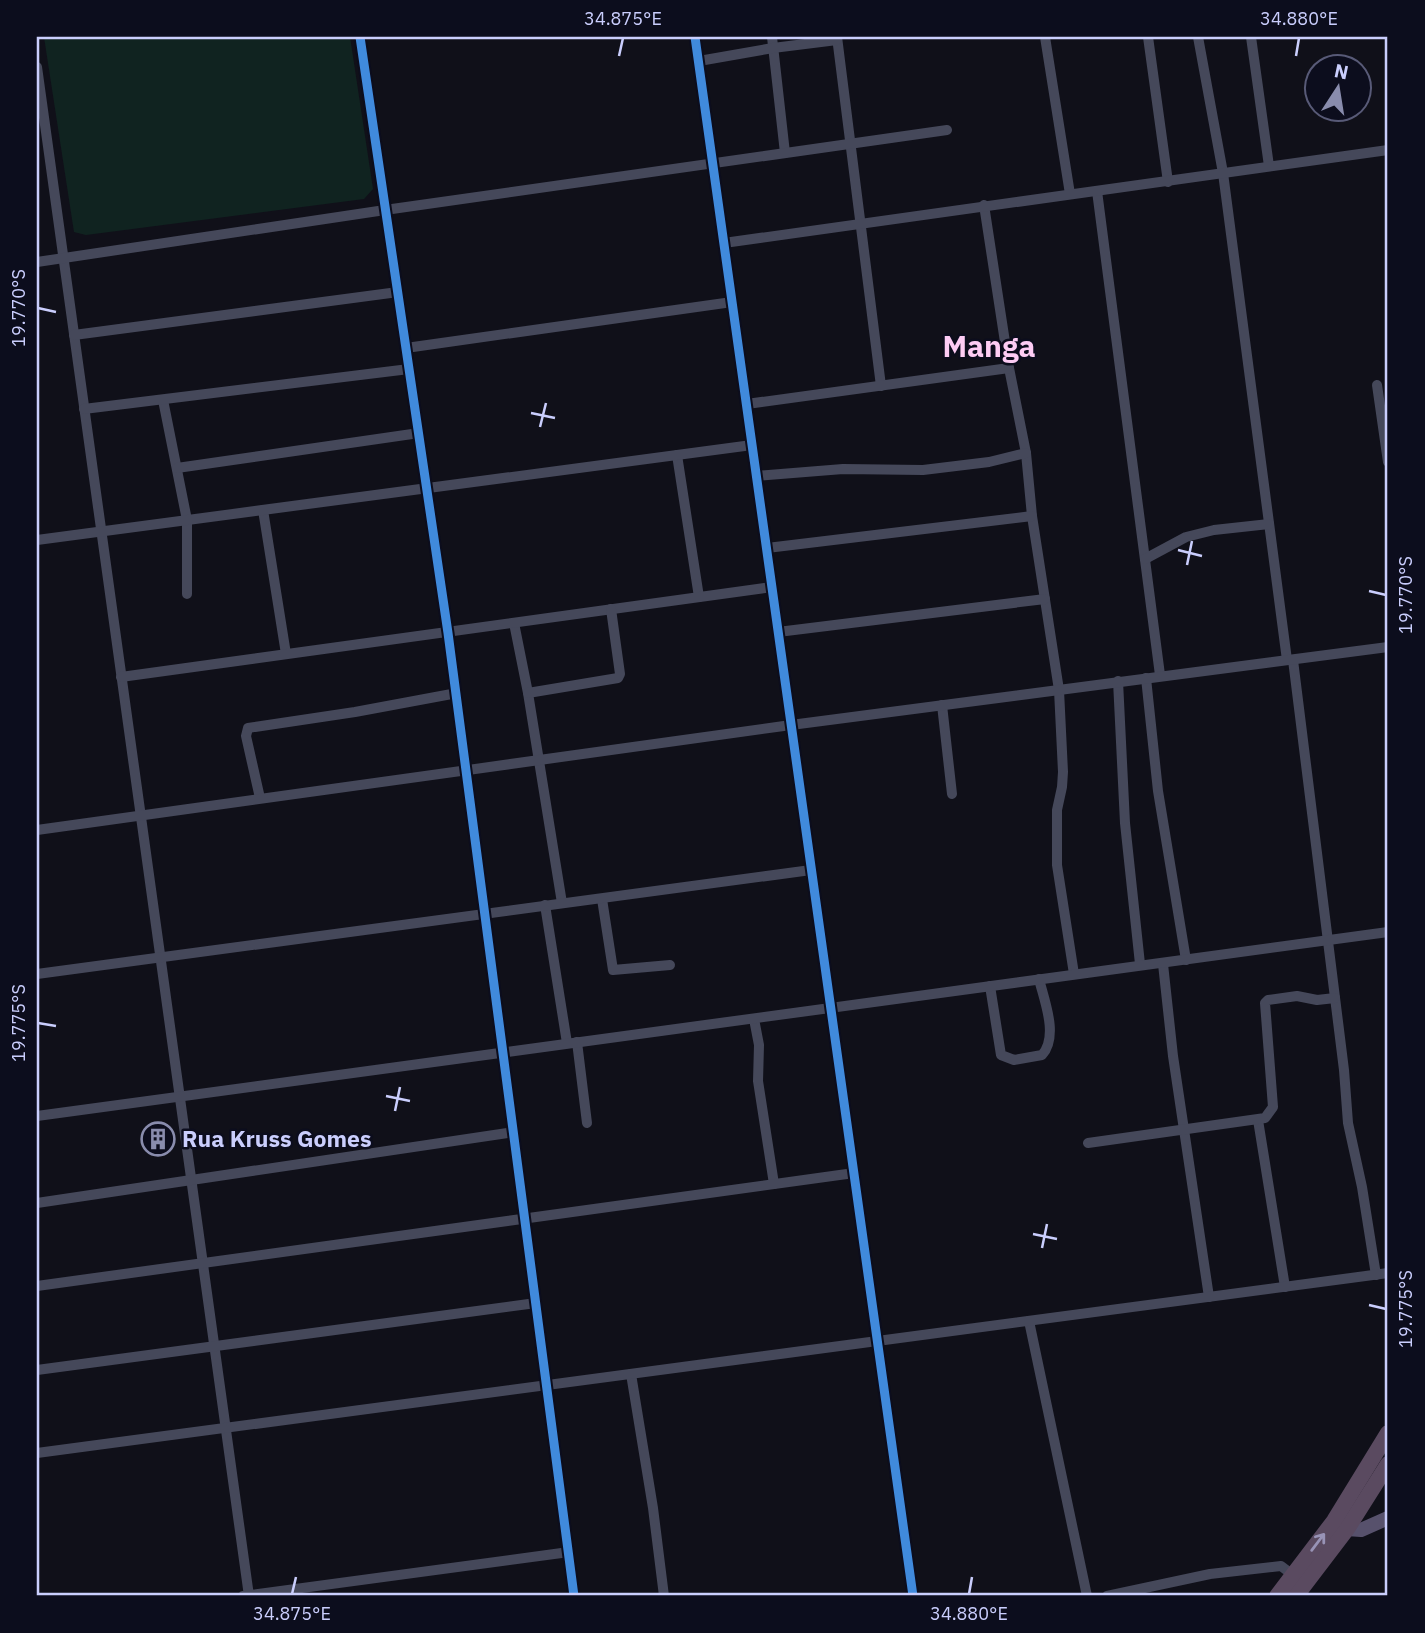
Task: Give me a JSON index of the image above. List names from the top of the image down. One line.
{"districts":["Manga"],"places":{"building":["Rua Kruss Gomes"]},"north":"top","coordinates":["34.875°E","34.880°E","19.770°S","19.775°S"]}
